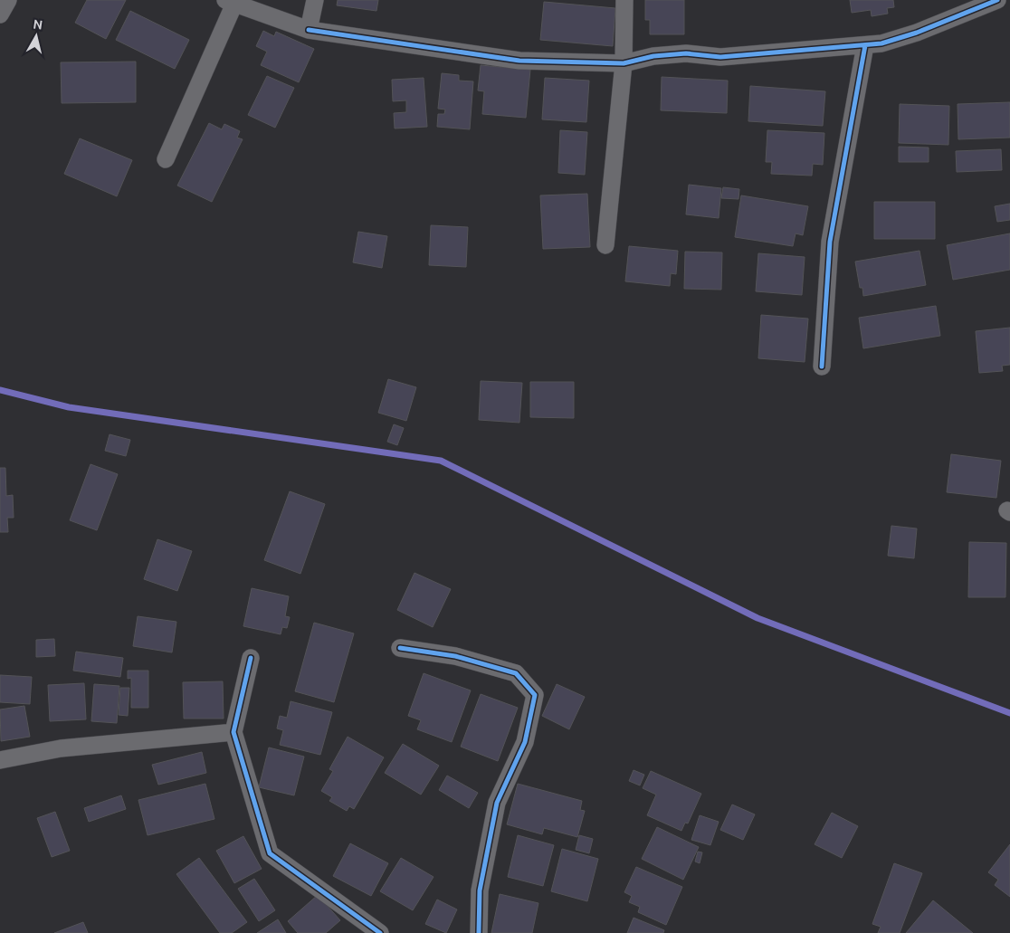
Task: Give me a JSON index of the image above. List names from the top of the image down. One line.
{"north":"top"}
